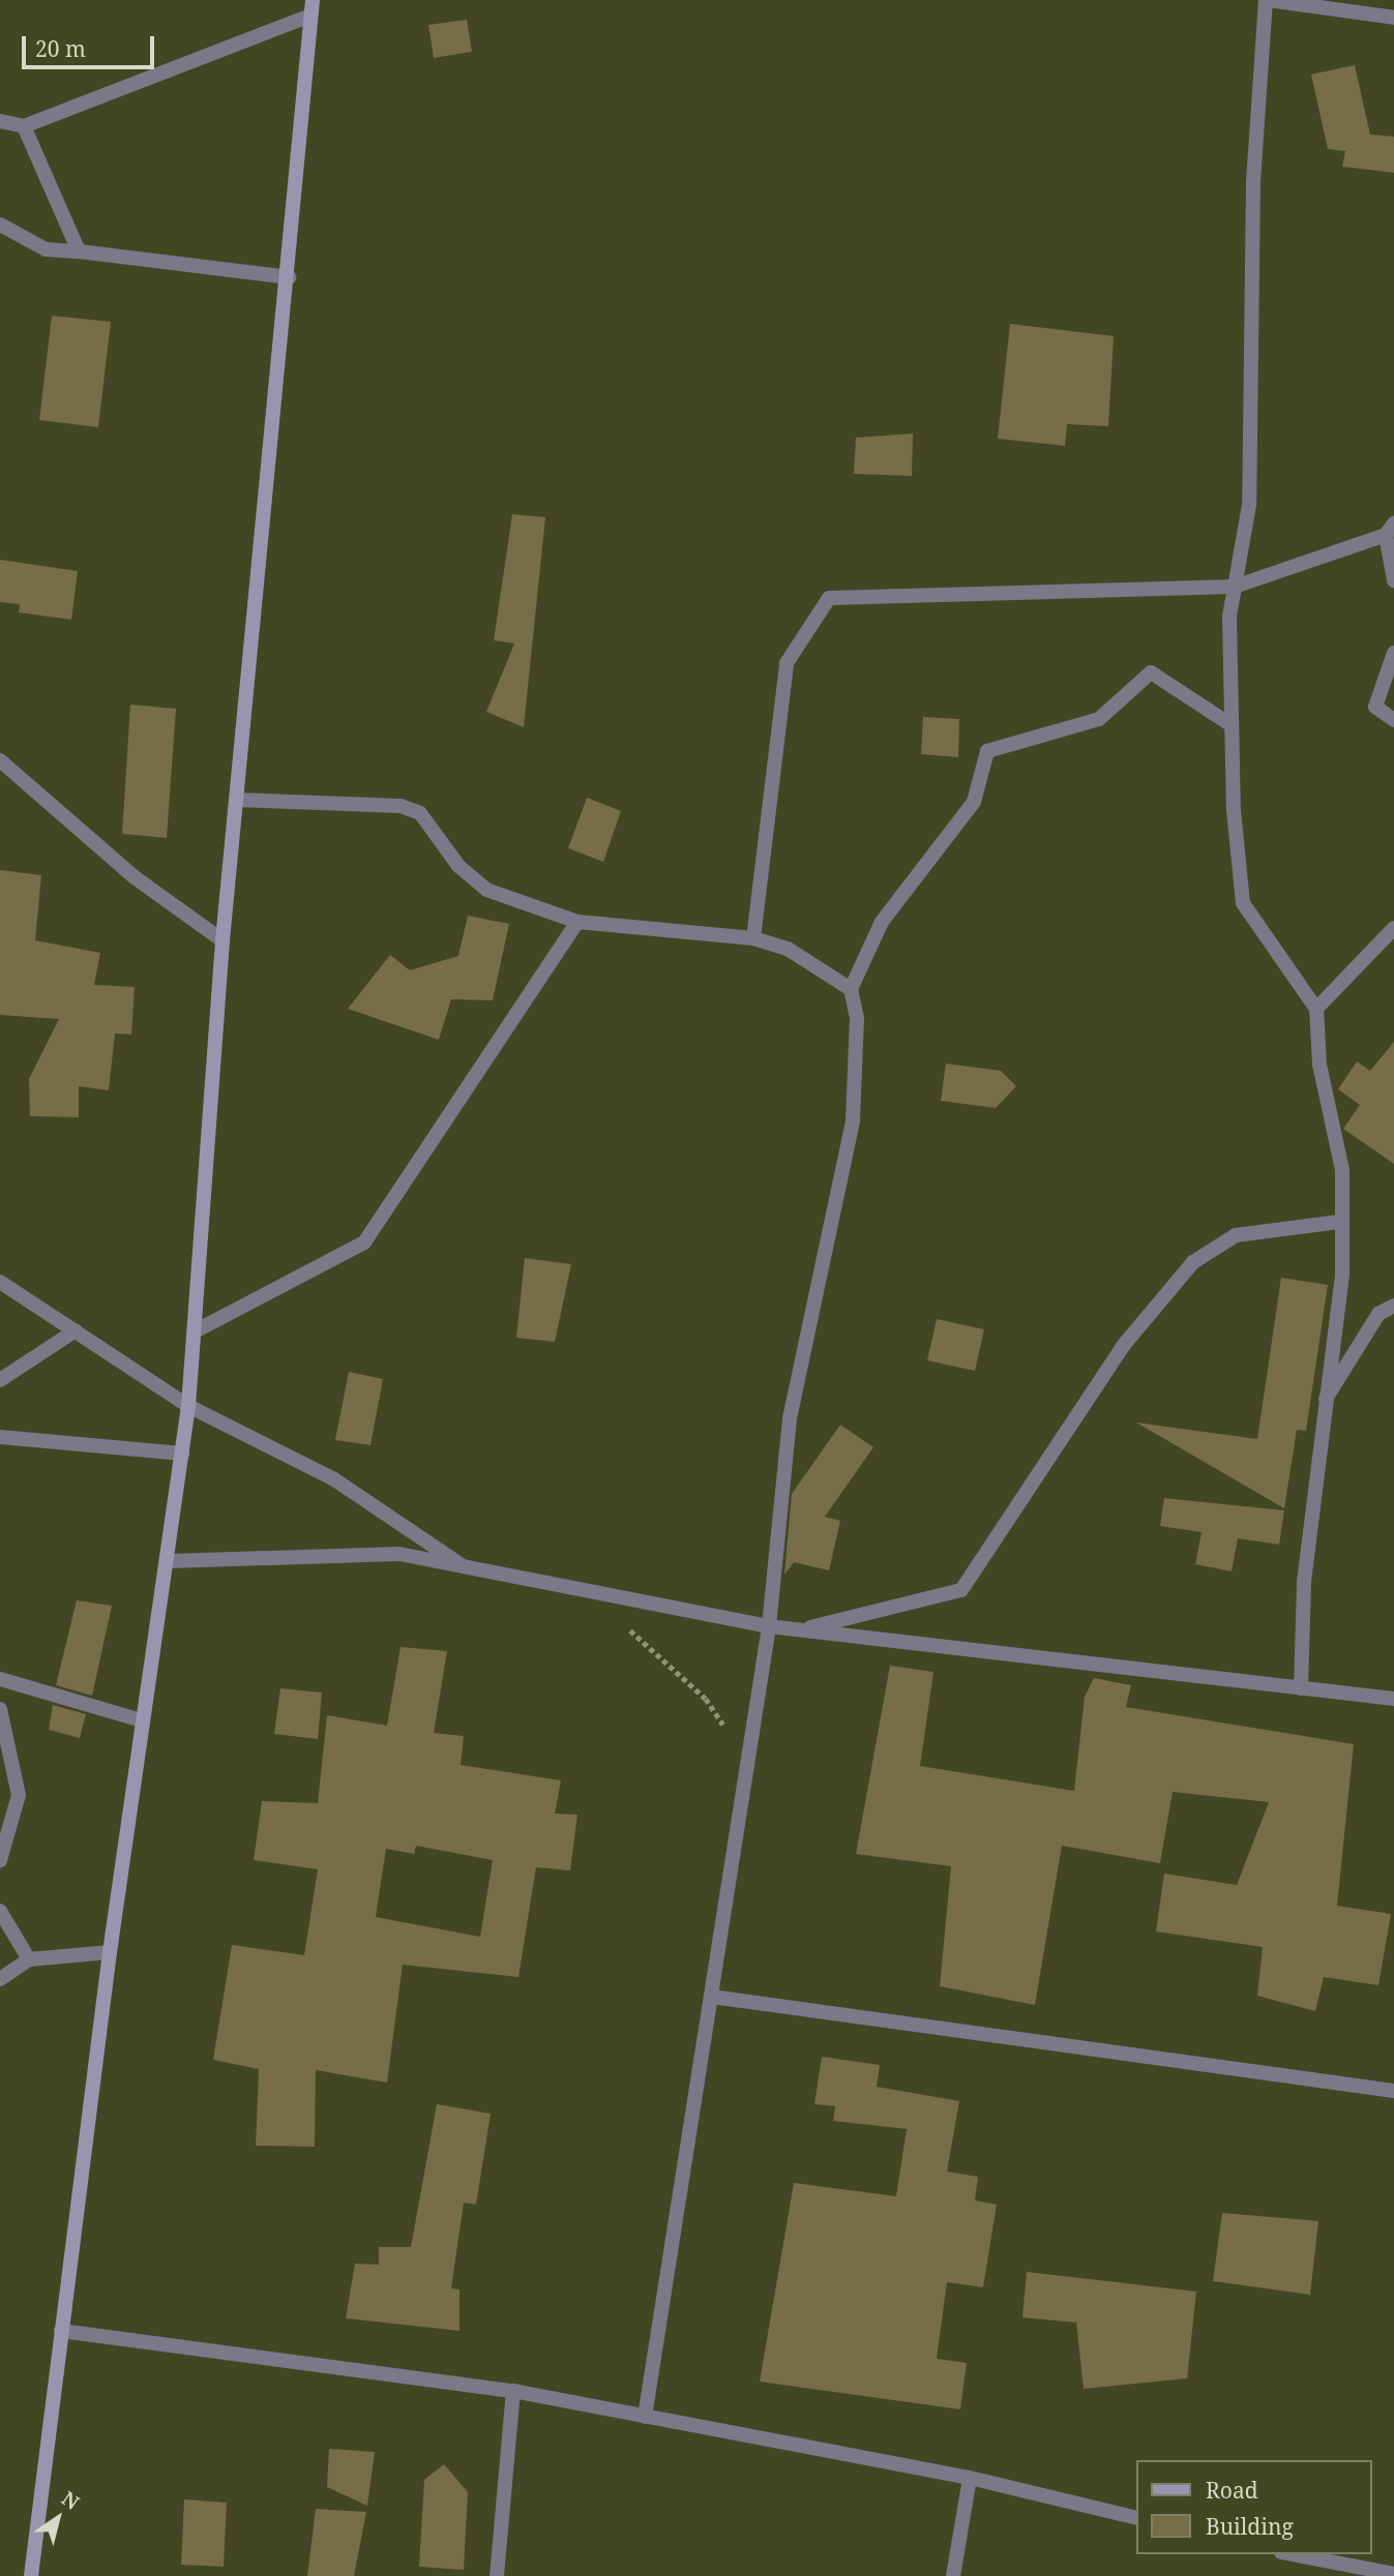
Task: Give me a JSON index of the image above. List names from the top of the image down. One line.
{"legend":["Road","Building"],"scale_bar":"20 m","north":"top right"}
